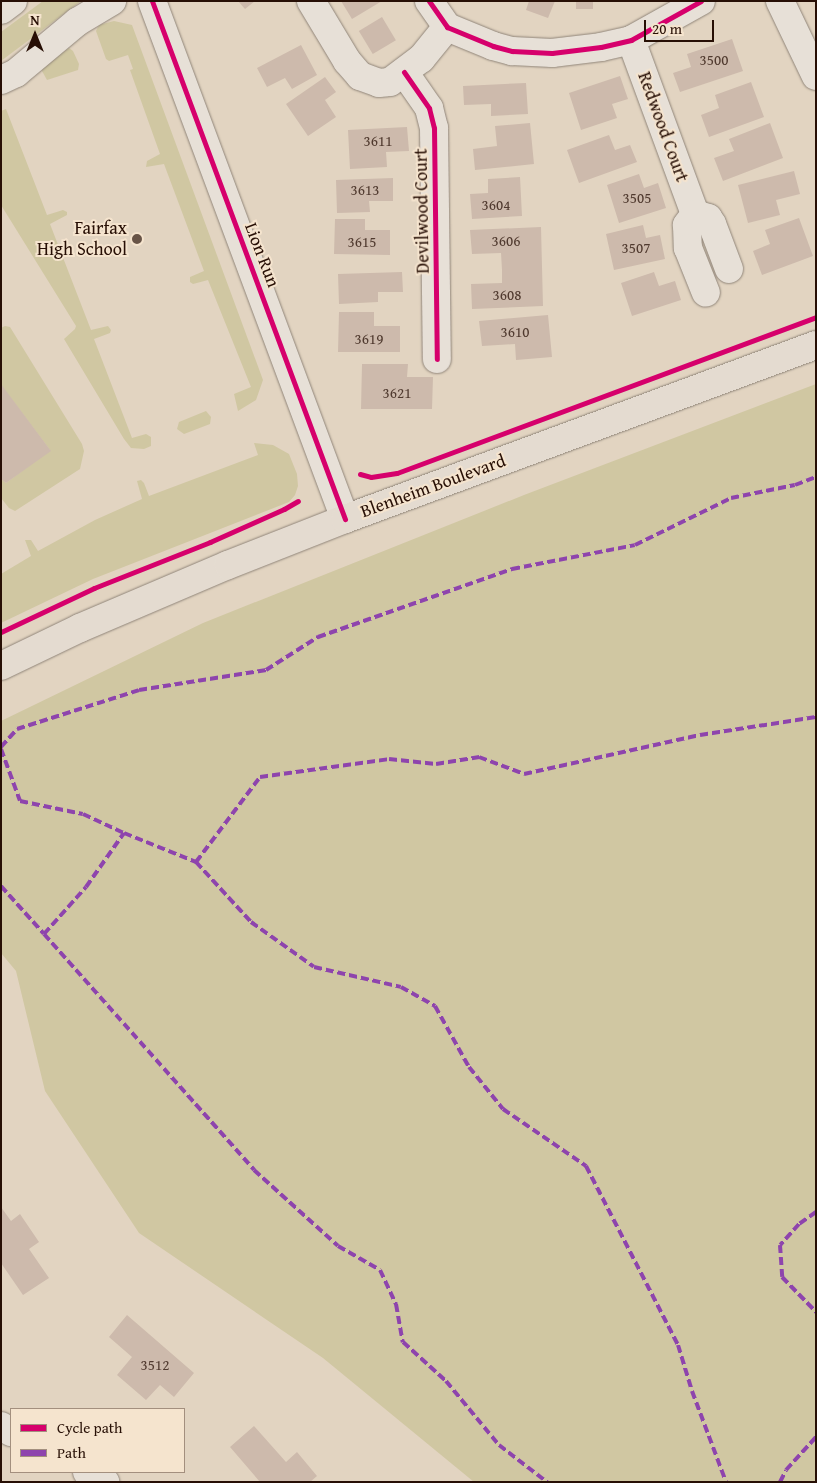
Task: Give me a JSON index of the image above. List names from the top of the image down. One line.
{"streets":{"main road":["Blenheim Boulevard"],"street":["Redwood Court","Devilwood Court","Lion Run"]},"crossings":[["Lion Run","Blenheim Boulevard"]],"places":["Fairfax High School"],"house_numbers":["3500","3611","3613","3505","3604","3606","3615","3507","3608","3610","3619","3621","3512"],"legend":["Cycle path","Path"],"scale_bar":"20 m","north":"top"}
